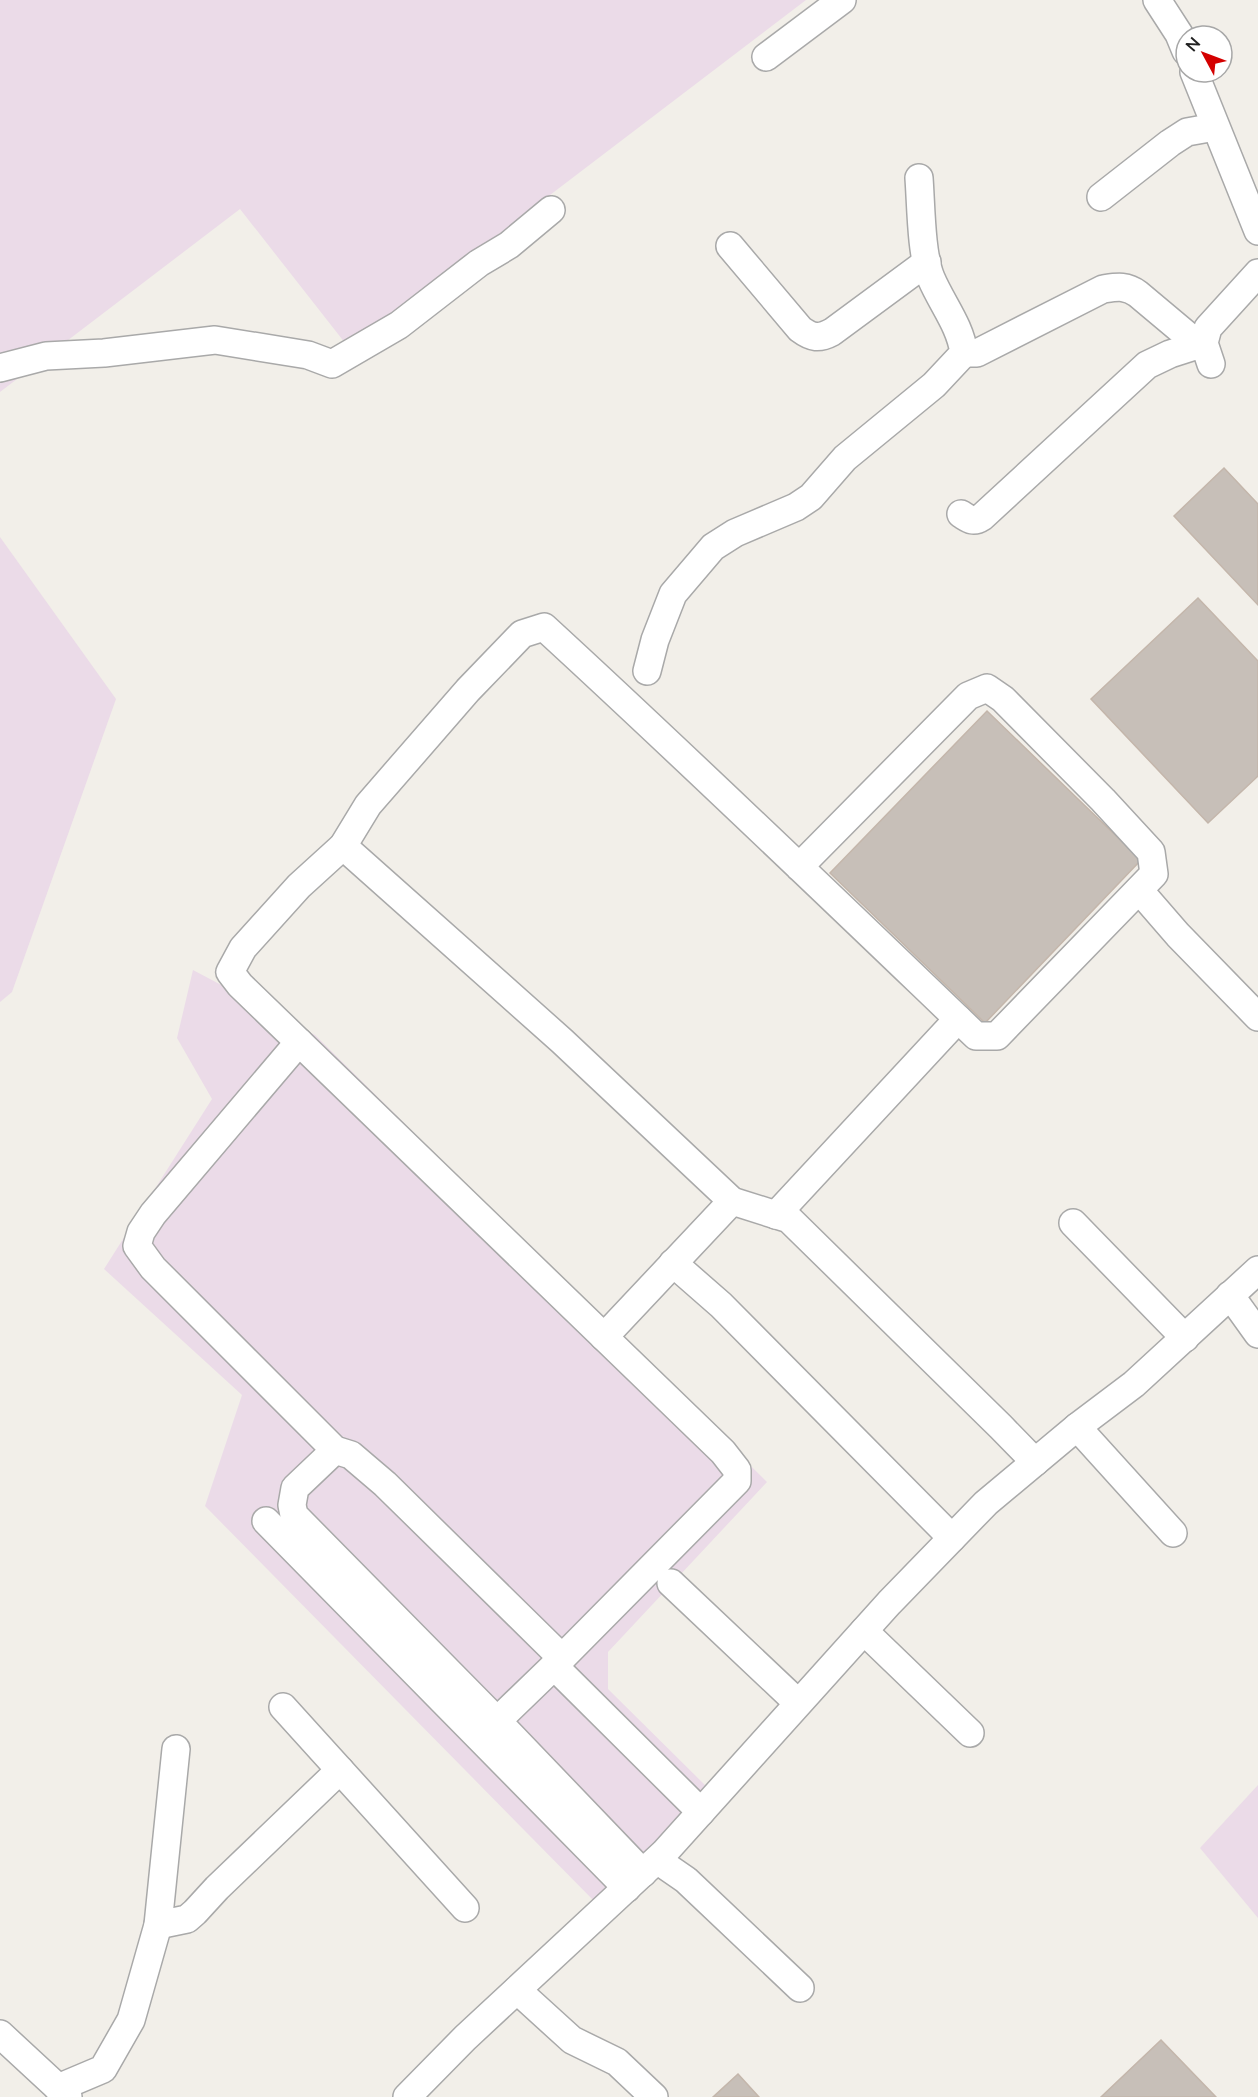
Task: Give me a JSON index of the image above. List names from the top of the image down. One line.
{"north":"top left"}
